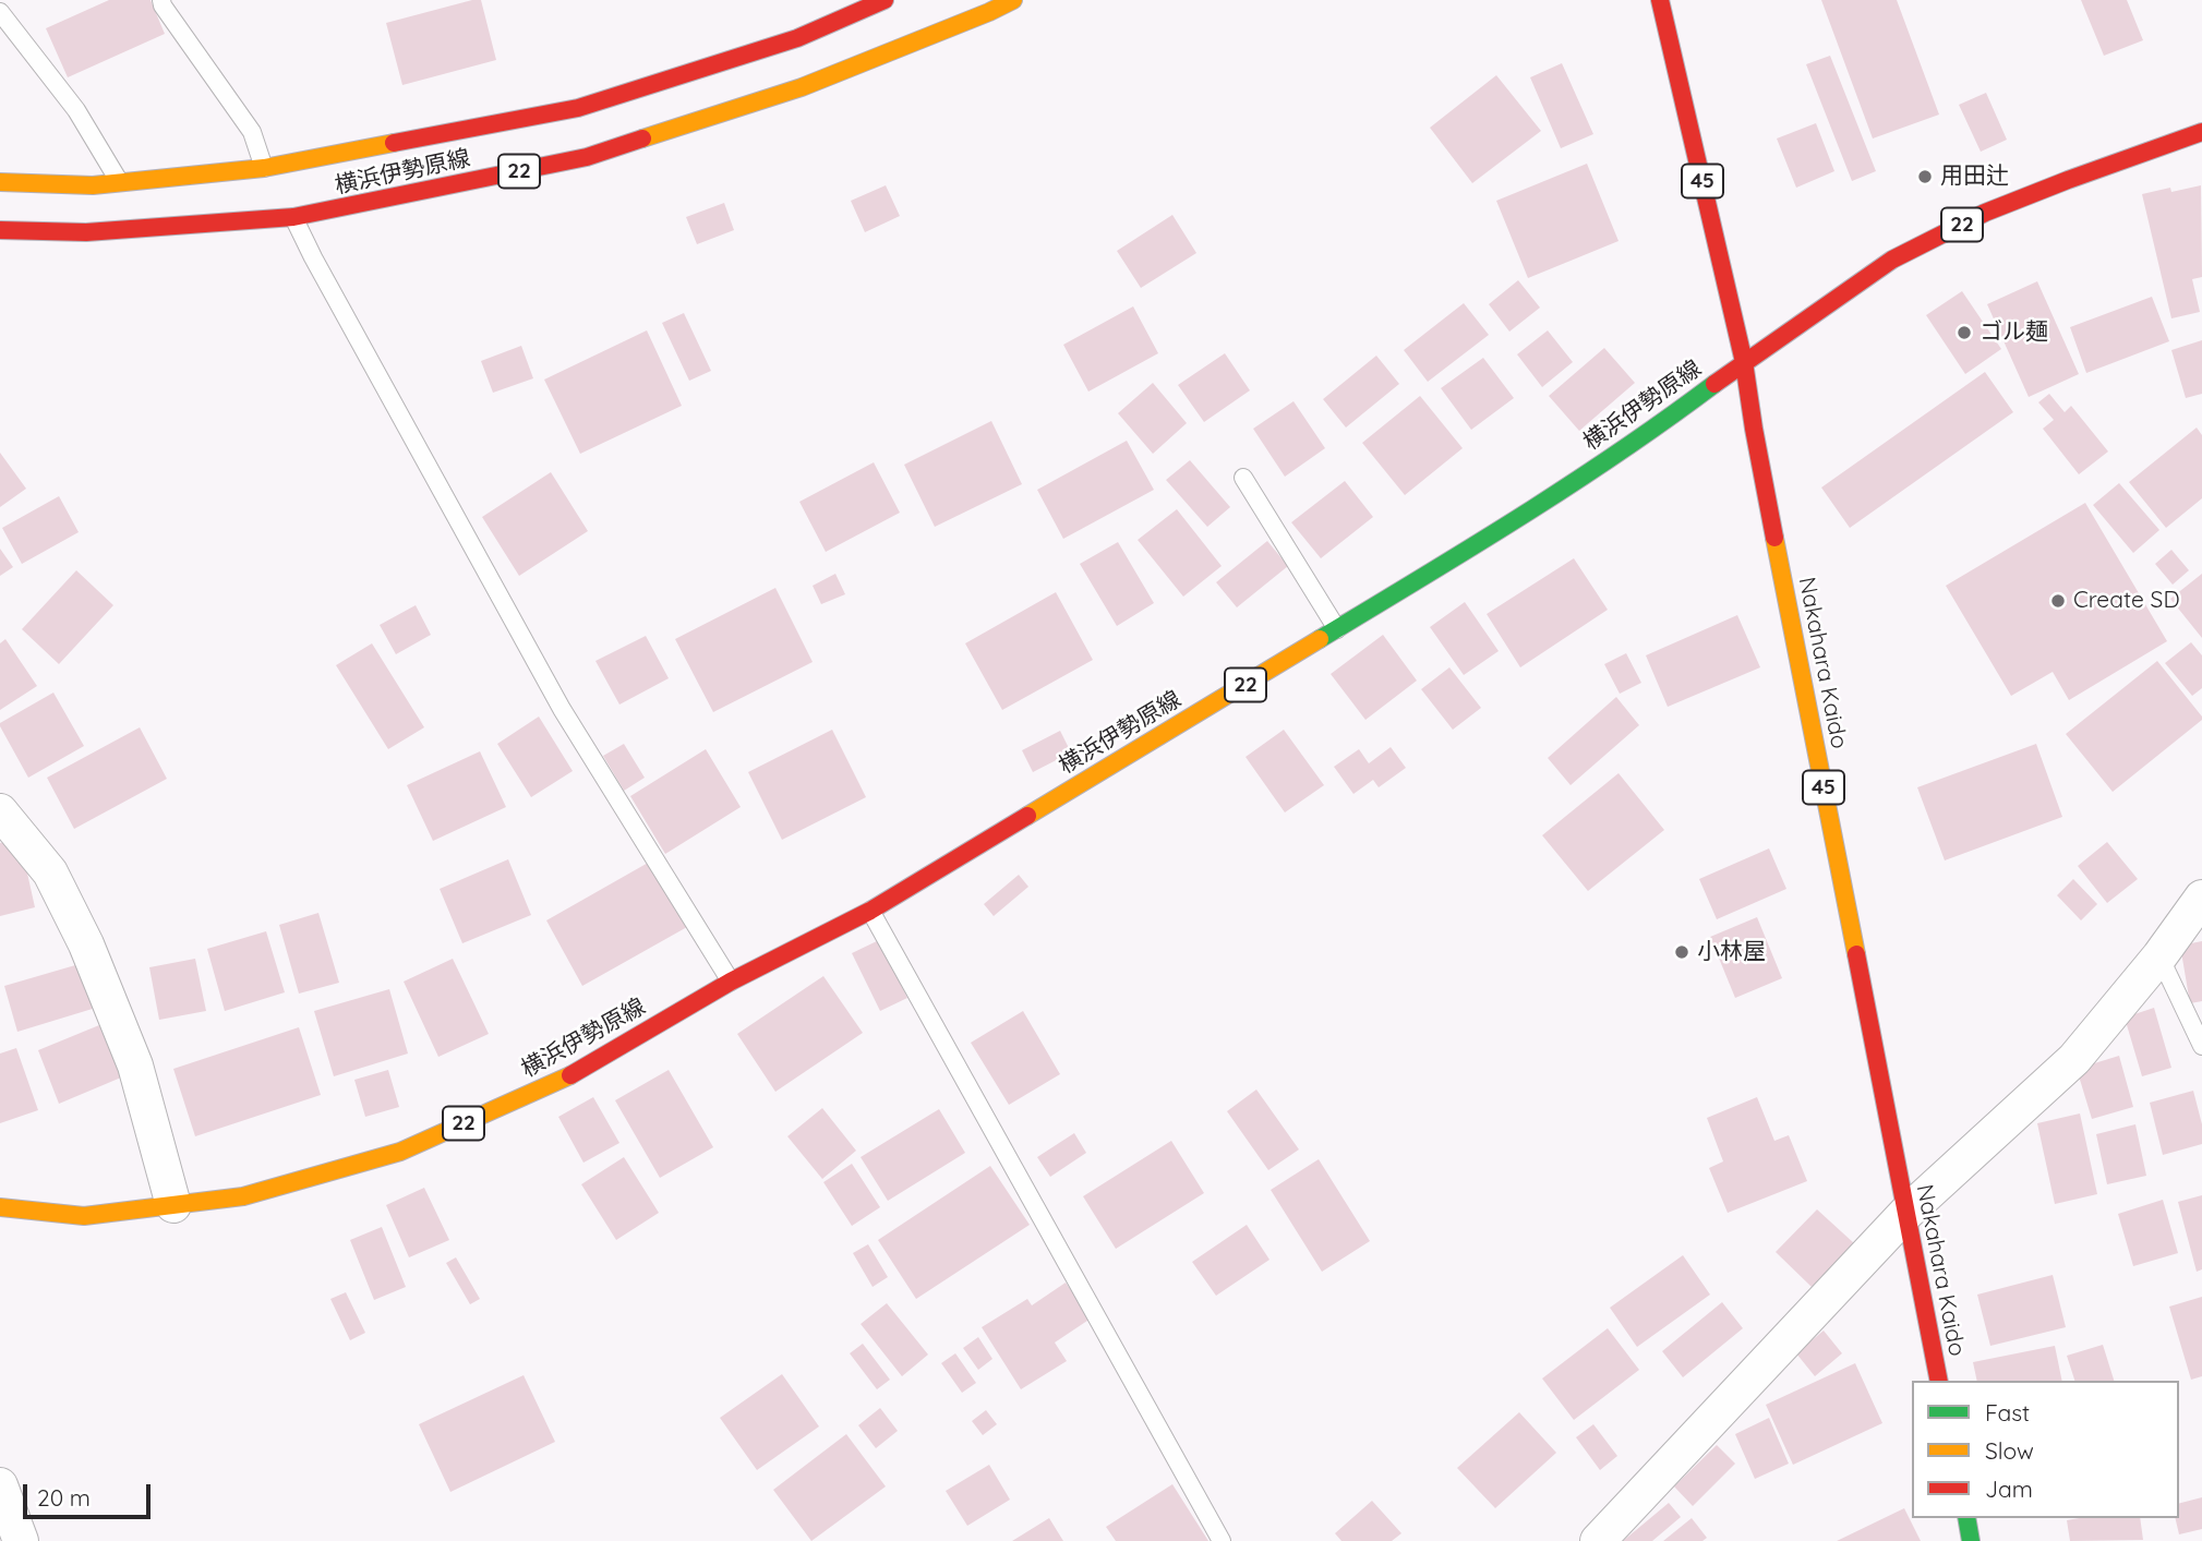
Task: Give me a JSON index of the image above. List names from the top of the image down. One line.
{"streets":{"main road":["22","横浜伊勢原線","45","Nakahara Kaido"]},"crossings":[["横浜伊勢原線","Nakahara Kaido"]],"places":["用田辻","ゴル麺","Create SD","小林屋"],"legend":["Fast","Slow","Jam"],"scale_bar":"20 m"}
